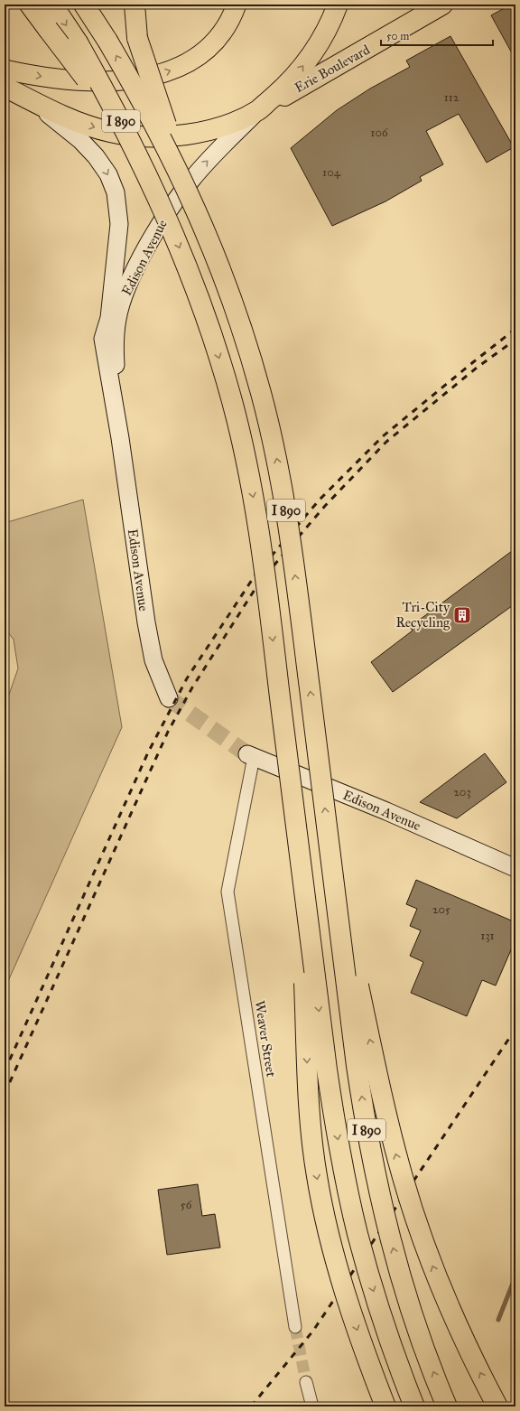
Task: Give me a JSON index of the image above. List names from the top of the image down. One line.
{"streets":{"highway":["Erie Boulevard","I 890"],"street":["Edison Avenue","Weaver Street"]},"crossings":[["Erie Boulevard","Edison Avenue"],["Edison Avenue","Weaver Street"]],"places":{"building":["Tri-City Recycling"]},"house_numbers":["112","106","104","203","205","131","56"],"scale_bar":"50 m"}
